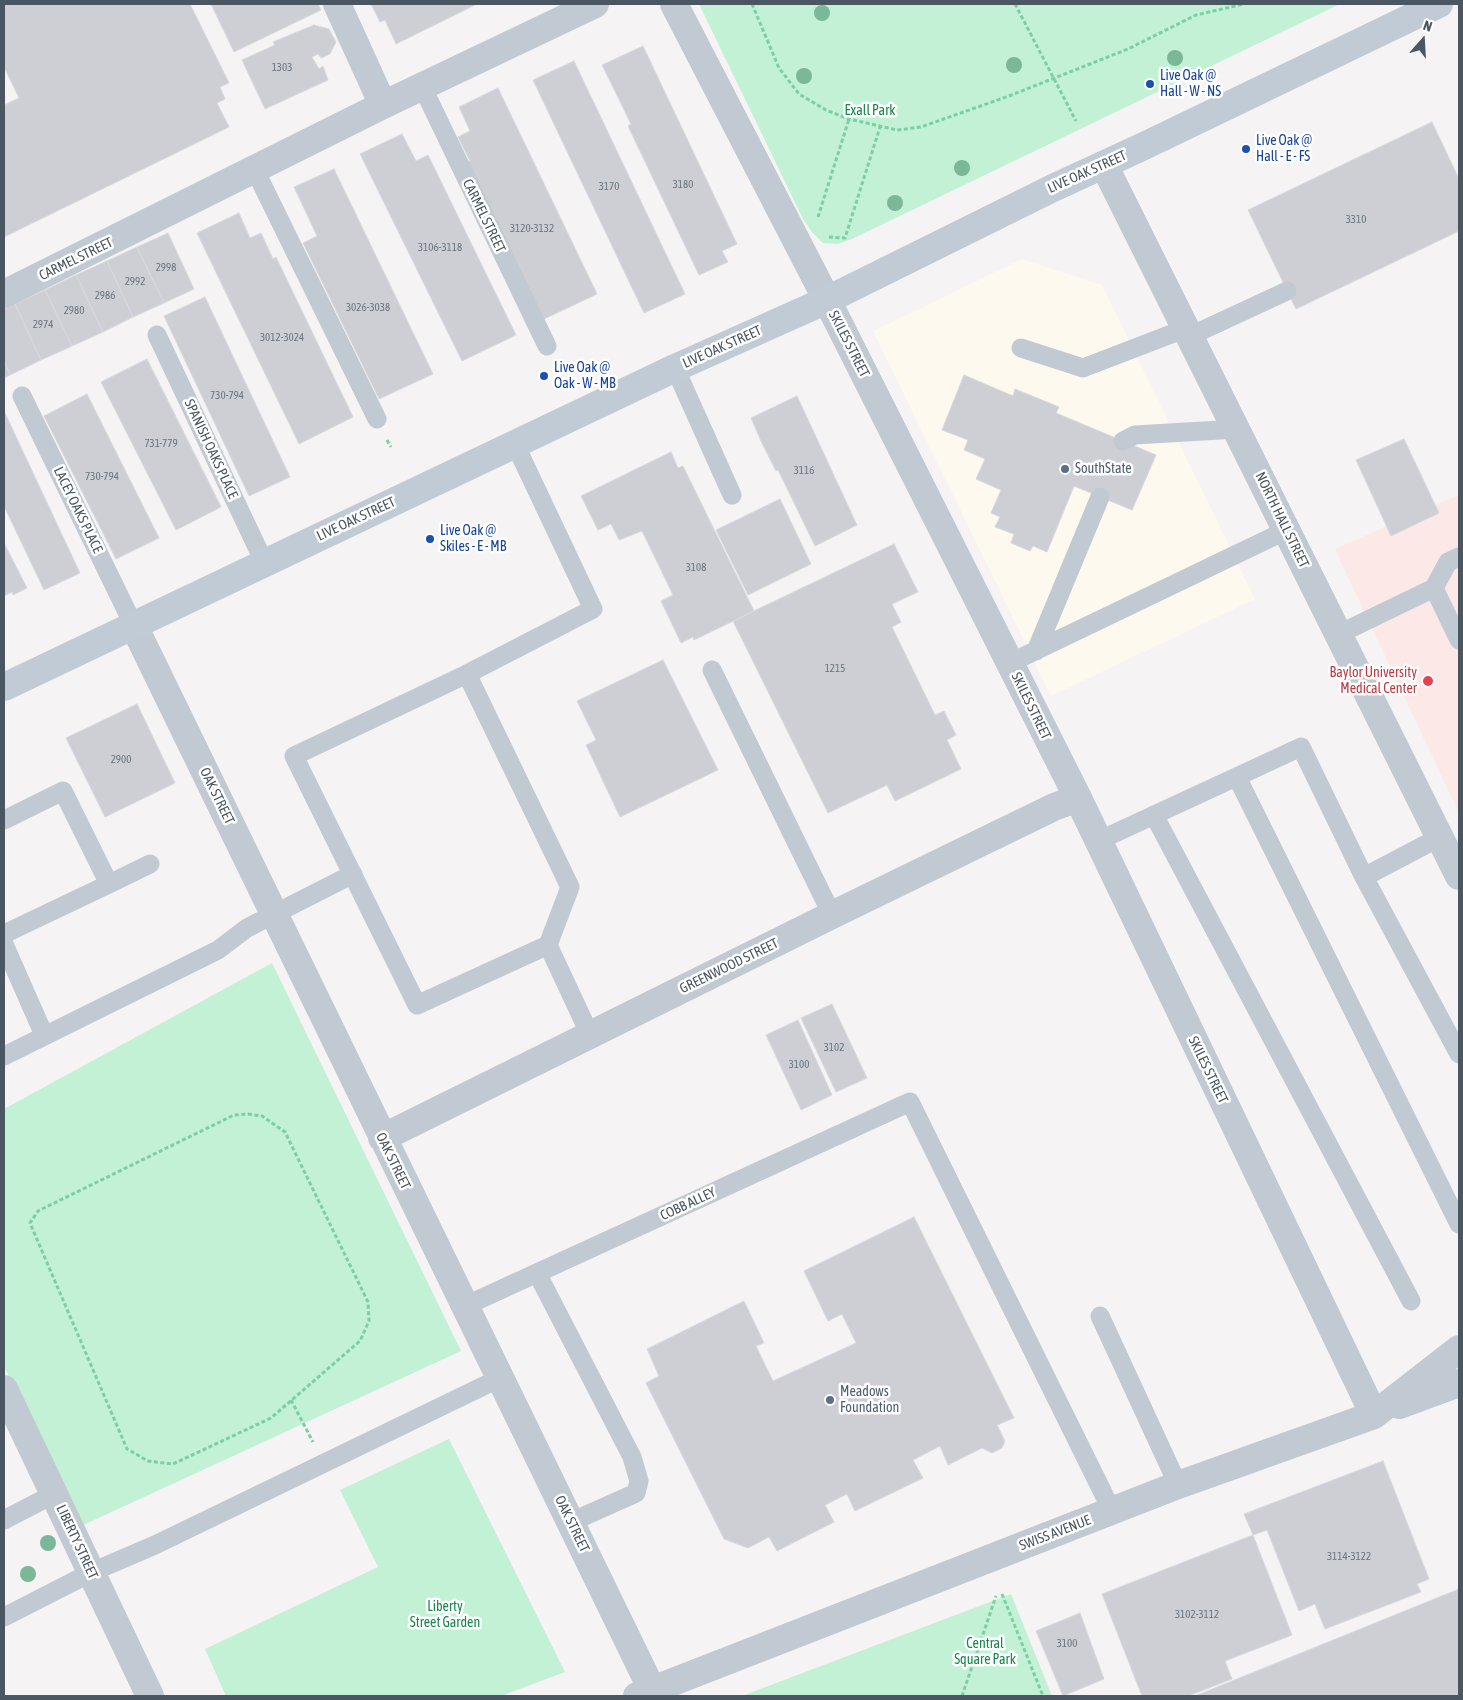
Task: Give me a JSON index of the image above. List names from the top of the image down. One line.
{"streets":{"street":["LIVE OAK STREET","CARMEL STREET","SKILES STREET","NORTH HALL STREET","OAK STREET","GREENWOOD STREET","SWISS AVENUE","LIBERTY STREET"],"lane":["SPANISH OAKS PLACE","LACEY OAKS PLACE","COBB ALLEY"]},"crossings":[["LIVE OAK STREET","SKILES STREET"],["LIVE OAK STREET","SPANISH OAKS PLACE"],["LIVE OAK STREET","LACEY OAKS PLACE"],["LIVE OAK STREET","NORTH HALL STREET"],["LIVE OAK STREET","OAK STREET"],["SKILES STREET","GREENWOOD STREET"],["SKILES STREET","SWISS AVENUE"],["LACEY OAKS PLACE","OAK STREET"],["OAK STREET","GREENWOOD STREET"],["OAK STREET","COBB ALLEY"],["OAK STREET","SWISS AVENUE"],["COBB ALLEY","SWISS AVENUE"]],"parks":["Exall Park","Liberty Street Garden","Central Square Park"],"places":["Live Oak @ Hall - W - NS","Live Oak @ Hall - E - FS","Live Oak @ Oak - W - MB","SouthState","Live Oak @ Skiles - E - MB","Baylor University Medical Center","Meadows Foundation"],"house_numbers":["1303","3180","3170","3310","3120-3132","3106-3118","2998","2992","2986","3026-3038","2980","2974","3012-3024","730-794","731-779","3116","730-794","3108","1215","2900","3102","3100","3114-3122","3102-3112","3100"],"north":"top"}
